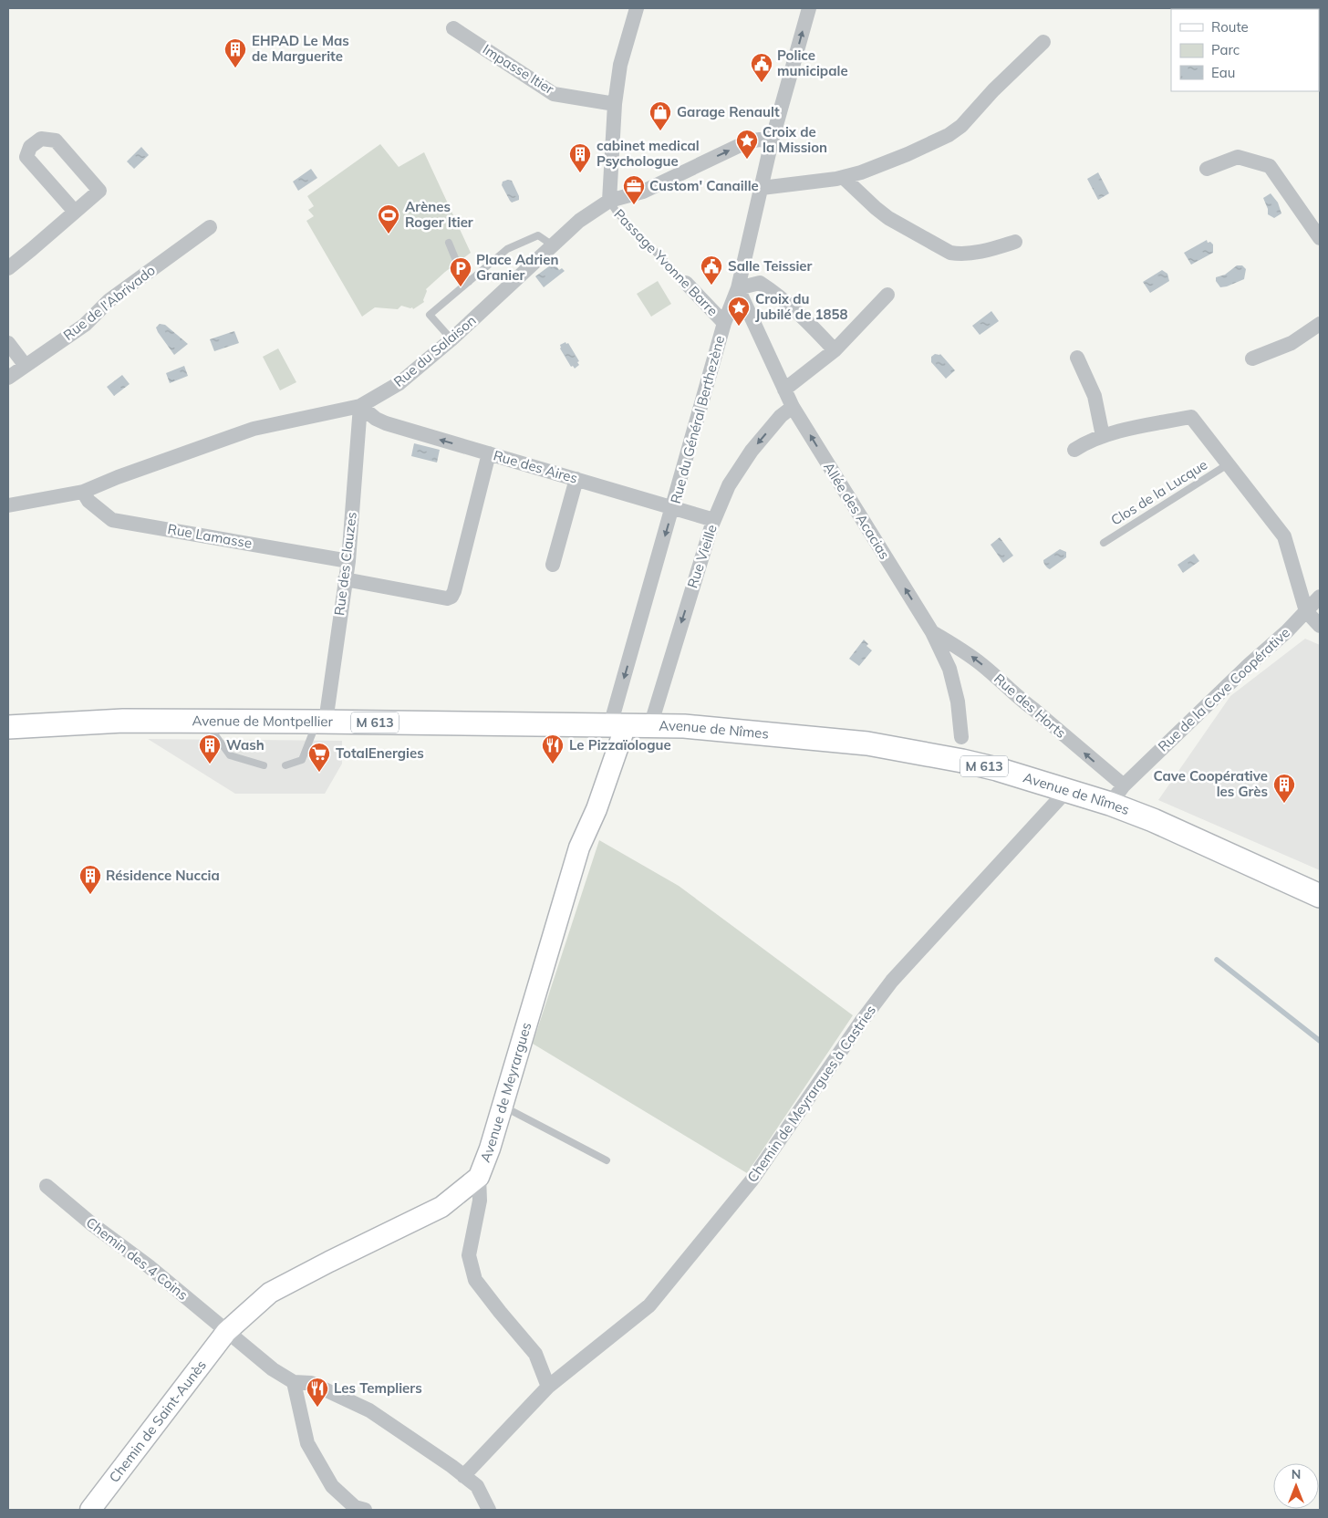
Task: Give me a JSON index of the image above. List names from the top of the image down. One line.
{"streets":{"main road":["Avenue de Montpellier","M 613","Avenue de Nîmes"],"street":["Impasse Itier","Passage Yvonne Barre","Rue de l'Abrivado","Rue du Salaison","Rue du Général Berthezène","Rue des Aires","Allée des Acacias","Rue Lamasse","Rue Vieille","Rue des Clauzes","Rue de la Cave Coopérative","Rue des Horts","Avenue de Meyrargues","Chemin de Meyrargues à Castries","Chemin des 4 Coins","Chemin de Saint-Aunès"],"lane":["Clos de la Lucque"]},"crossings":[["Passage Yvonne Barre","Rue du Salaison"],["Passage Yvonne Barre","Rue du Général Berthezène"],["Rue du Salaison","Rue du Général Berthezène"],["Rue du Salaison","Rue des Aires"],["Rue du Salaison","Rue Lamasse"],["Rue du Salaison","Rue des Clauzes"],["Rue du Général Berthezène","Rue des Aires"],["Rue du Général Berthezène","Allée des Acacias"],["Rue du Général Berthezène","Avenue de Montpellier"],["Rue du Général Berthezène","Avenue de Nîmes"],["Rue du Général Berthezène","Avenue de Meyrargues"],["Rue des Aires","Rue Vieille"],["Rue des Aires","Rue des Clauzes"],["Allée des Acacias","Rue Vieille"],["Allée des Acacias","Rue des Horts"],["Rue Lamasse","Rue des Clauzes"],["Rue Vieille","Avenue de Nîmes"],["Rue des Clauzes","Avenue de Montpellier"],["Rue de la Cave Coopérative","Rue des Horts"],["Rue de la Cave Coopérative","Avenue de Nîmes"],["Rue des Horts","Avenue de Nîmes"],["Avenue de Montpellier","Avenue de Nîmes"],["Avenue de Montpellier","Avenue de Meyrargues"],["Avenue de Nîmes","Avenue de Meyrargues"],["Avenue de Nîmes","Chemin de Meyrargues à Castries"],["Avenue de Meyrargues","Chemin des 4 Coins"],["Avenue de Meyrargues","Chemin de Saint-Aunès"],["Chemin des 4 Coins","Chemin de Saint-Aunès"]],"one_way":["Rue des Aires","Allée des Acacias","Rue Vieille","Rue des Horts"],"places":{"building":["EHPAD Le Mas de Marguerite","cabinet medical Psychologue","Wash","Cave Coopérative les Grès","Résidence Nuccia"],"public building":["Police municipale","Salle Teissier"],"shop":["Garage Renault"],"place":["Croix de la Mission","Croix du Jubilé de 1858"],"office":["Custom' Canaille"],"sports":["Arènes Roger Itier"],"parking":["Place Adrien Granier"],"restaurant":["Le Pizzaïologue","Les Templiers"],"supermarket":["TotalEnergies"]},"legend":["Route","Parc","Eau"],"north":"top"}
